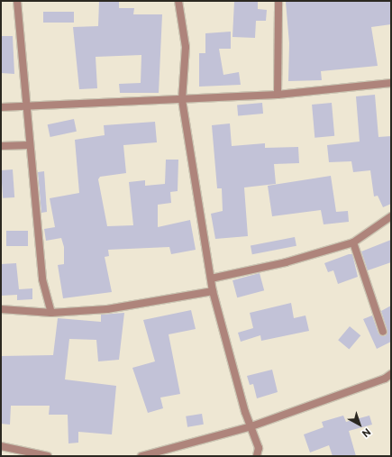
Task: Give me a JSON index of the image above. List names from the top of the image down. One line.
{"north":"bottom right"}
